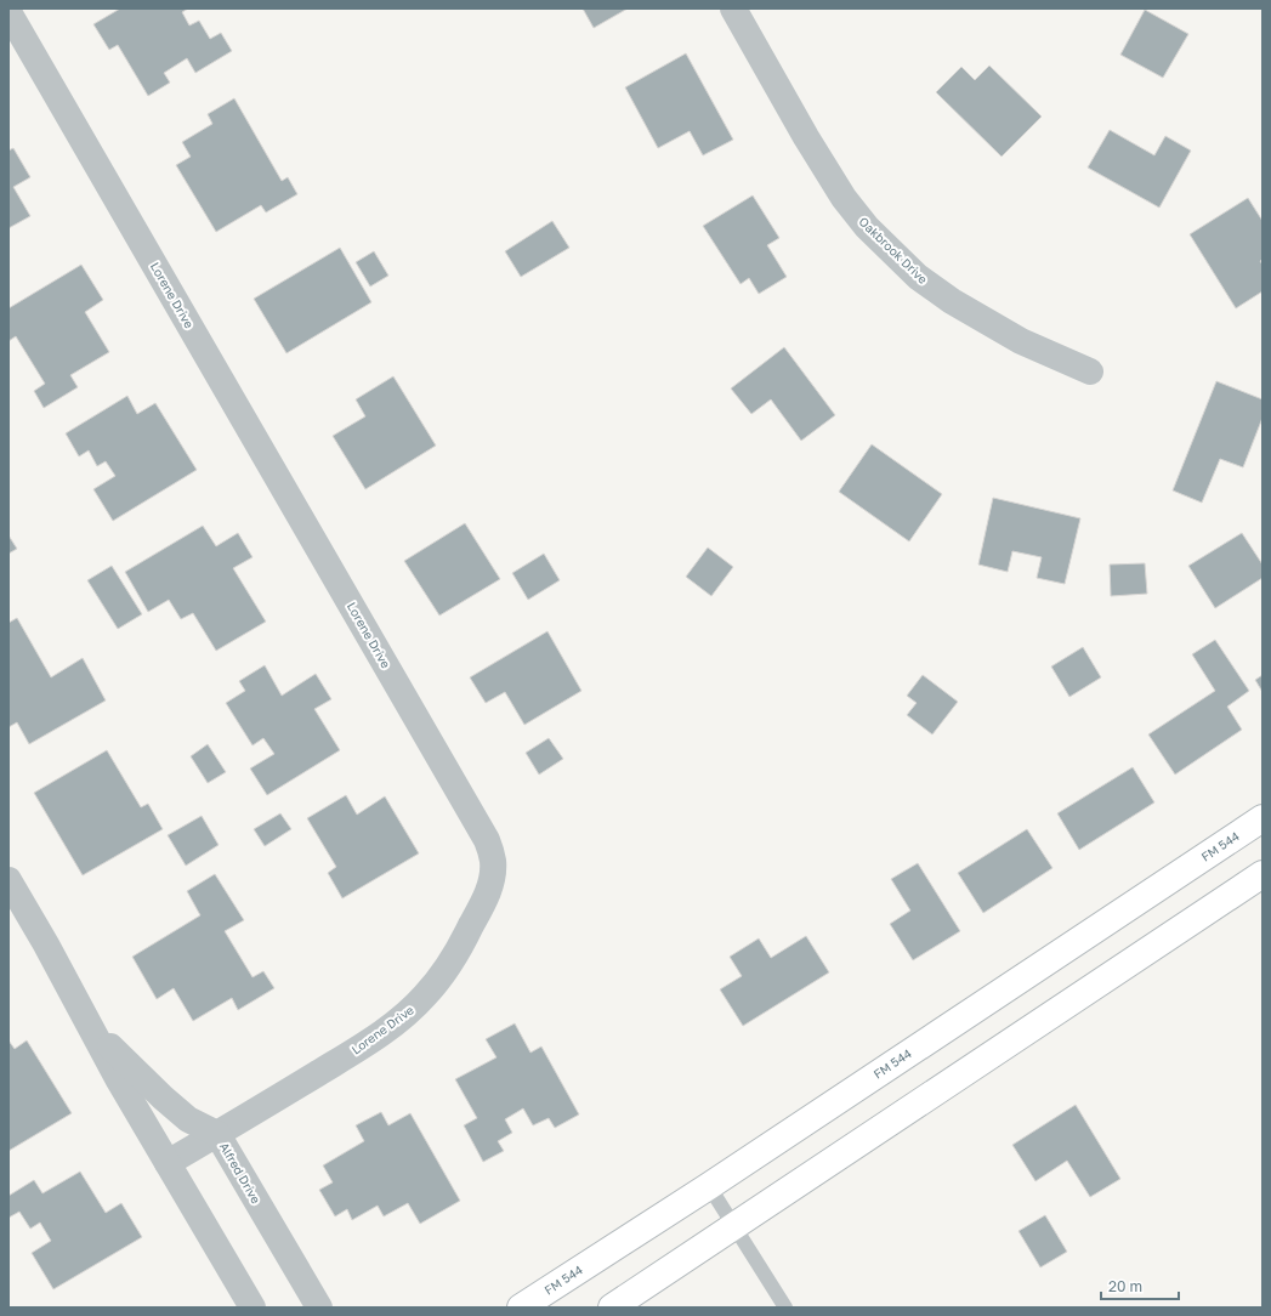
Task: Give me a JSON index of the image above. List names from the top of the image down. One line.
{"streets":{"main road":["FM 544"],"street":["Oakbrook Drive","Lorene Drive","Alfred Drive"]},"crossings":[["Lorene Drive","Alfred Drive"]],"scale_bar":"20 m"}
